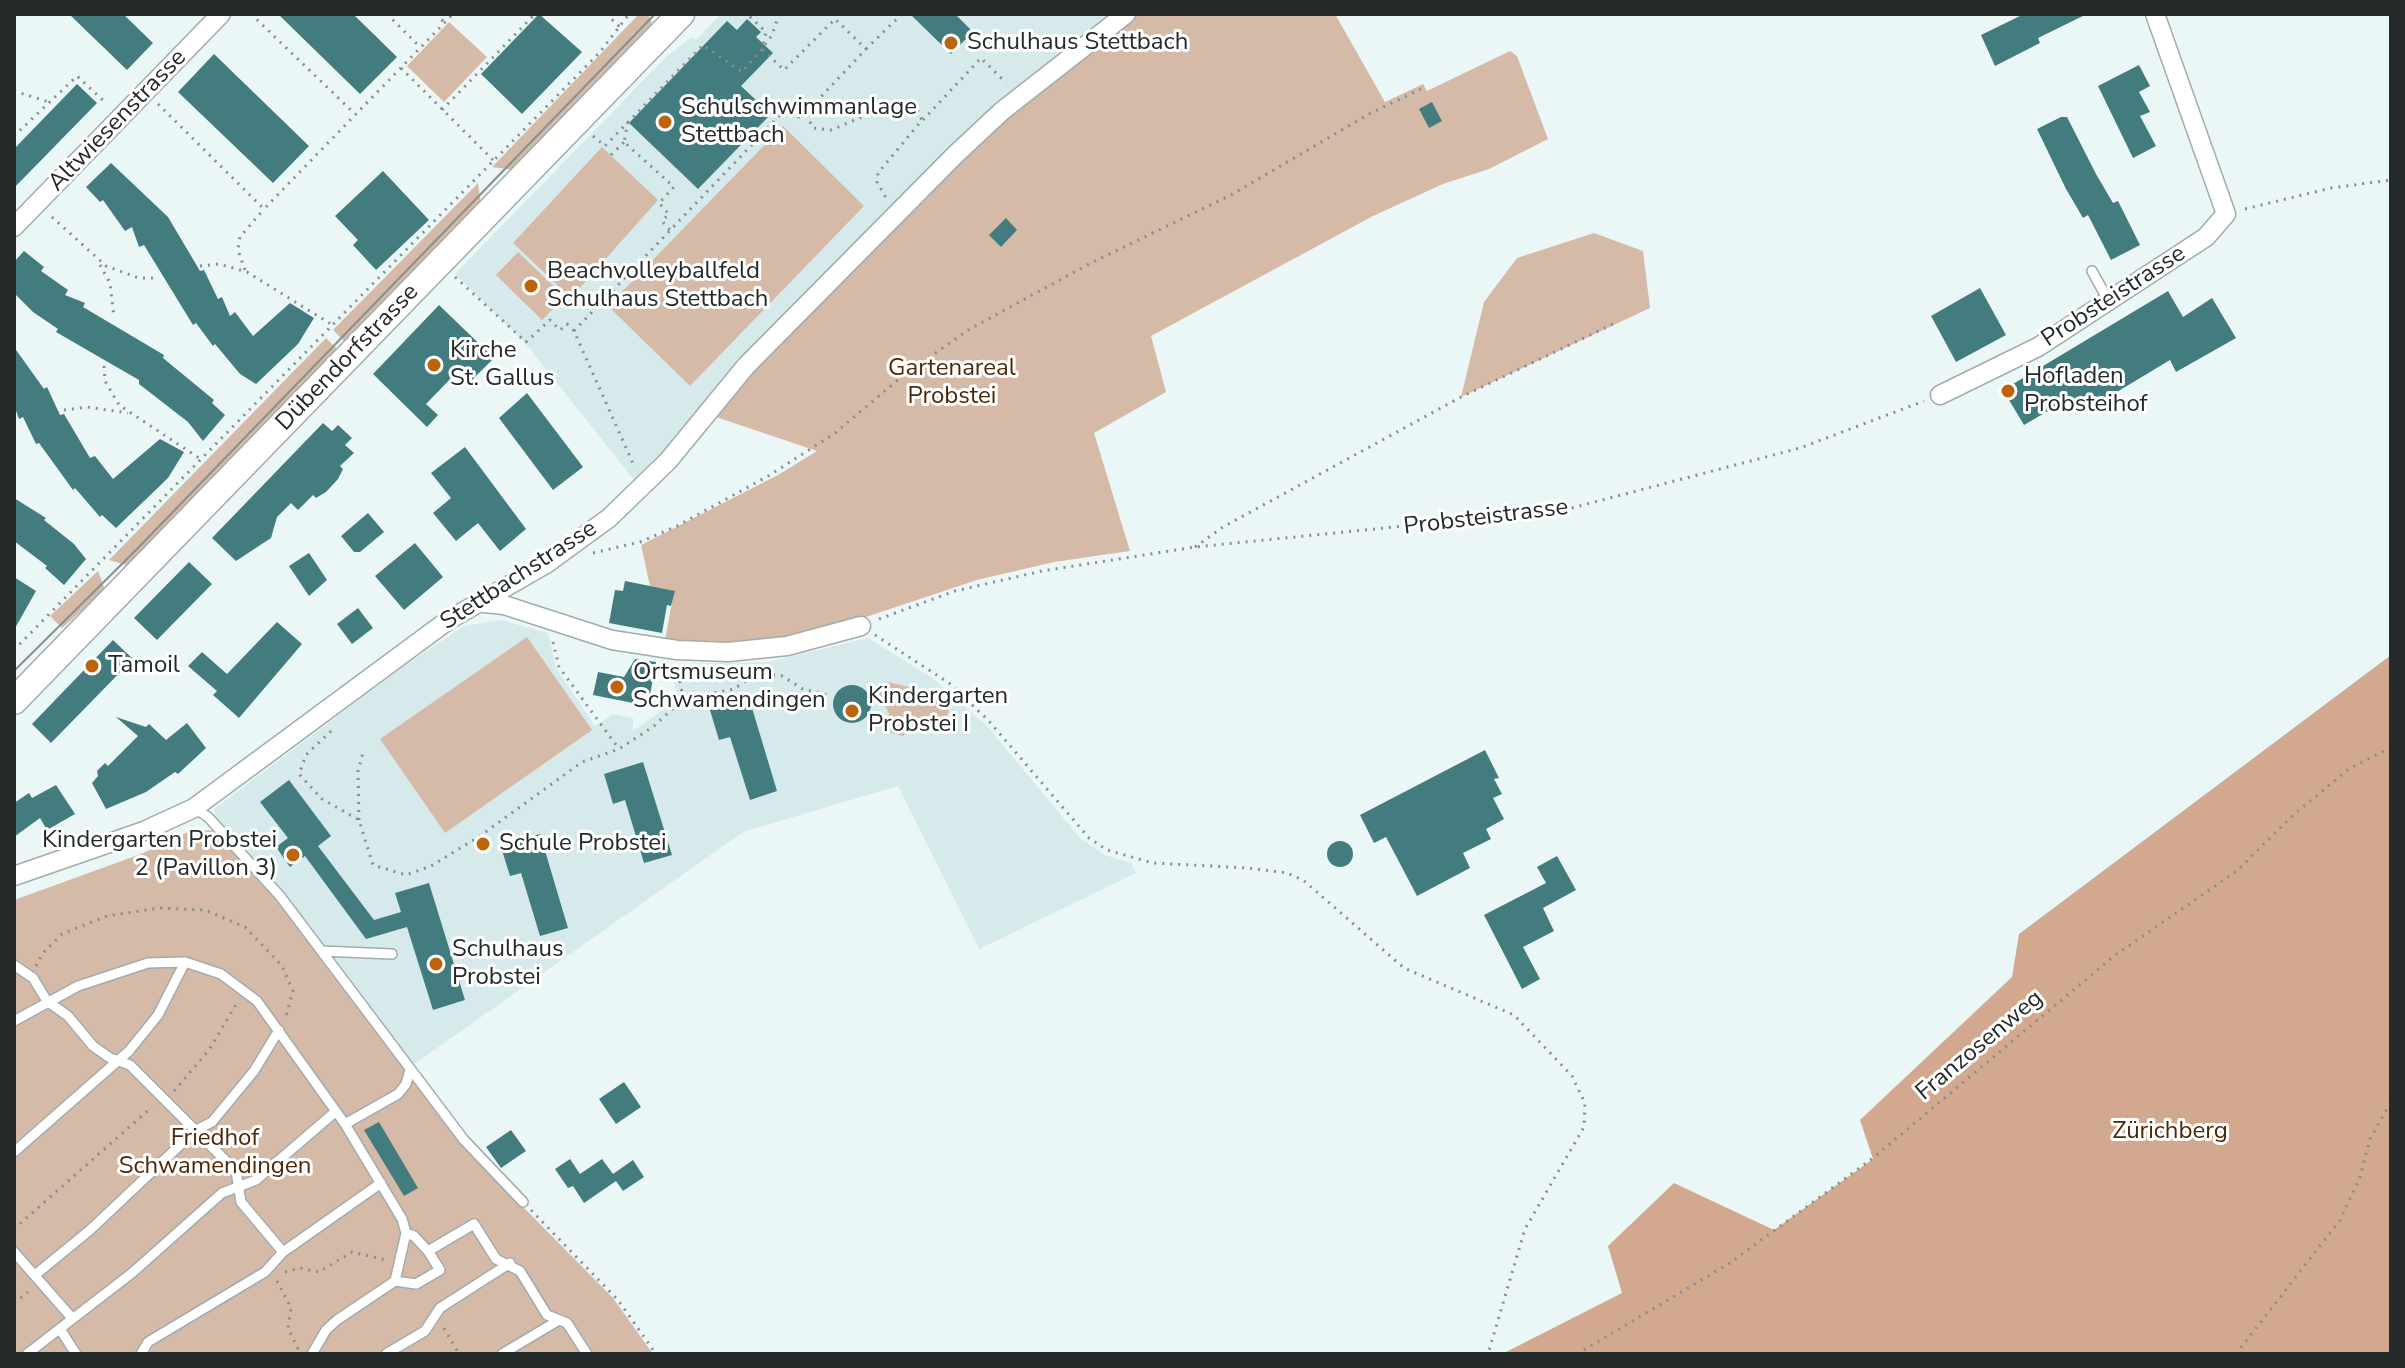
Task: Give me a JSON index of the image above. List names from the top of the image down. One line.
{"streets":{"street":["Altwiesenstrasse","Probsteistrasse","Dübendorfstrasse","Stettbachstrasse"],"path":["Franzosenweg"]},"parks":["Gartenareal Probstei","Zürichberg","Friedhof Schwamendingen"],"places":["Schulhaus Stettbach","Schulschwimmanlage Stettbach","Beachvolleyballfeld Schulhaus Stettbach","Kirche St. Gallus","Hofladen Probsteihof","Tamoil","Ortsmuseum Schwamendingen","Kindergarten Probstei I","Schule Probstei","Kindergarten Probstei 2 (Pavillon 3)","Schulhaus Probstei"]}
